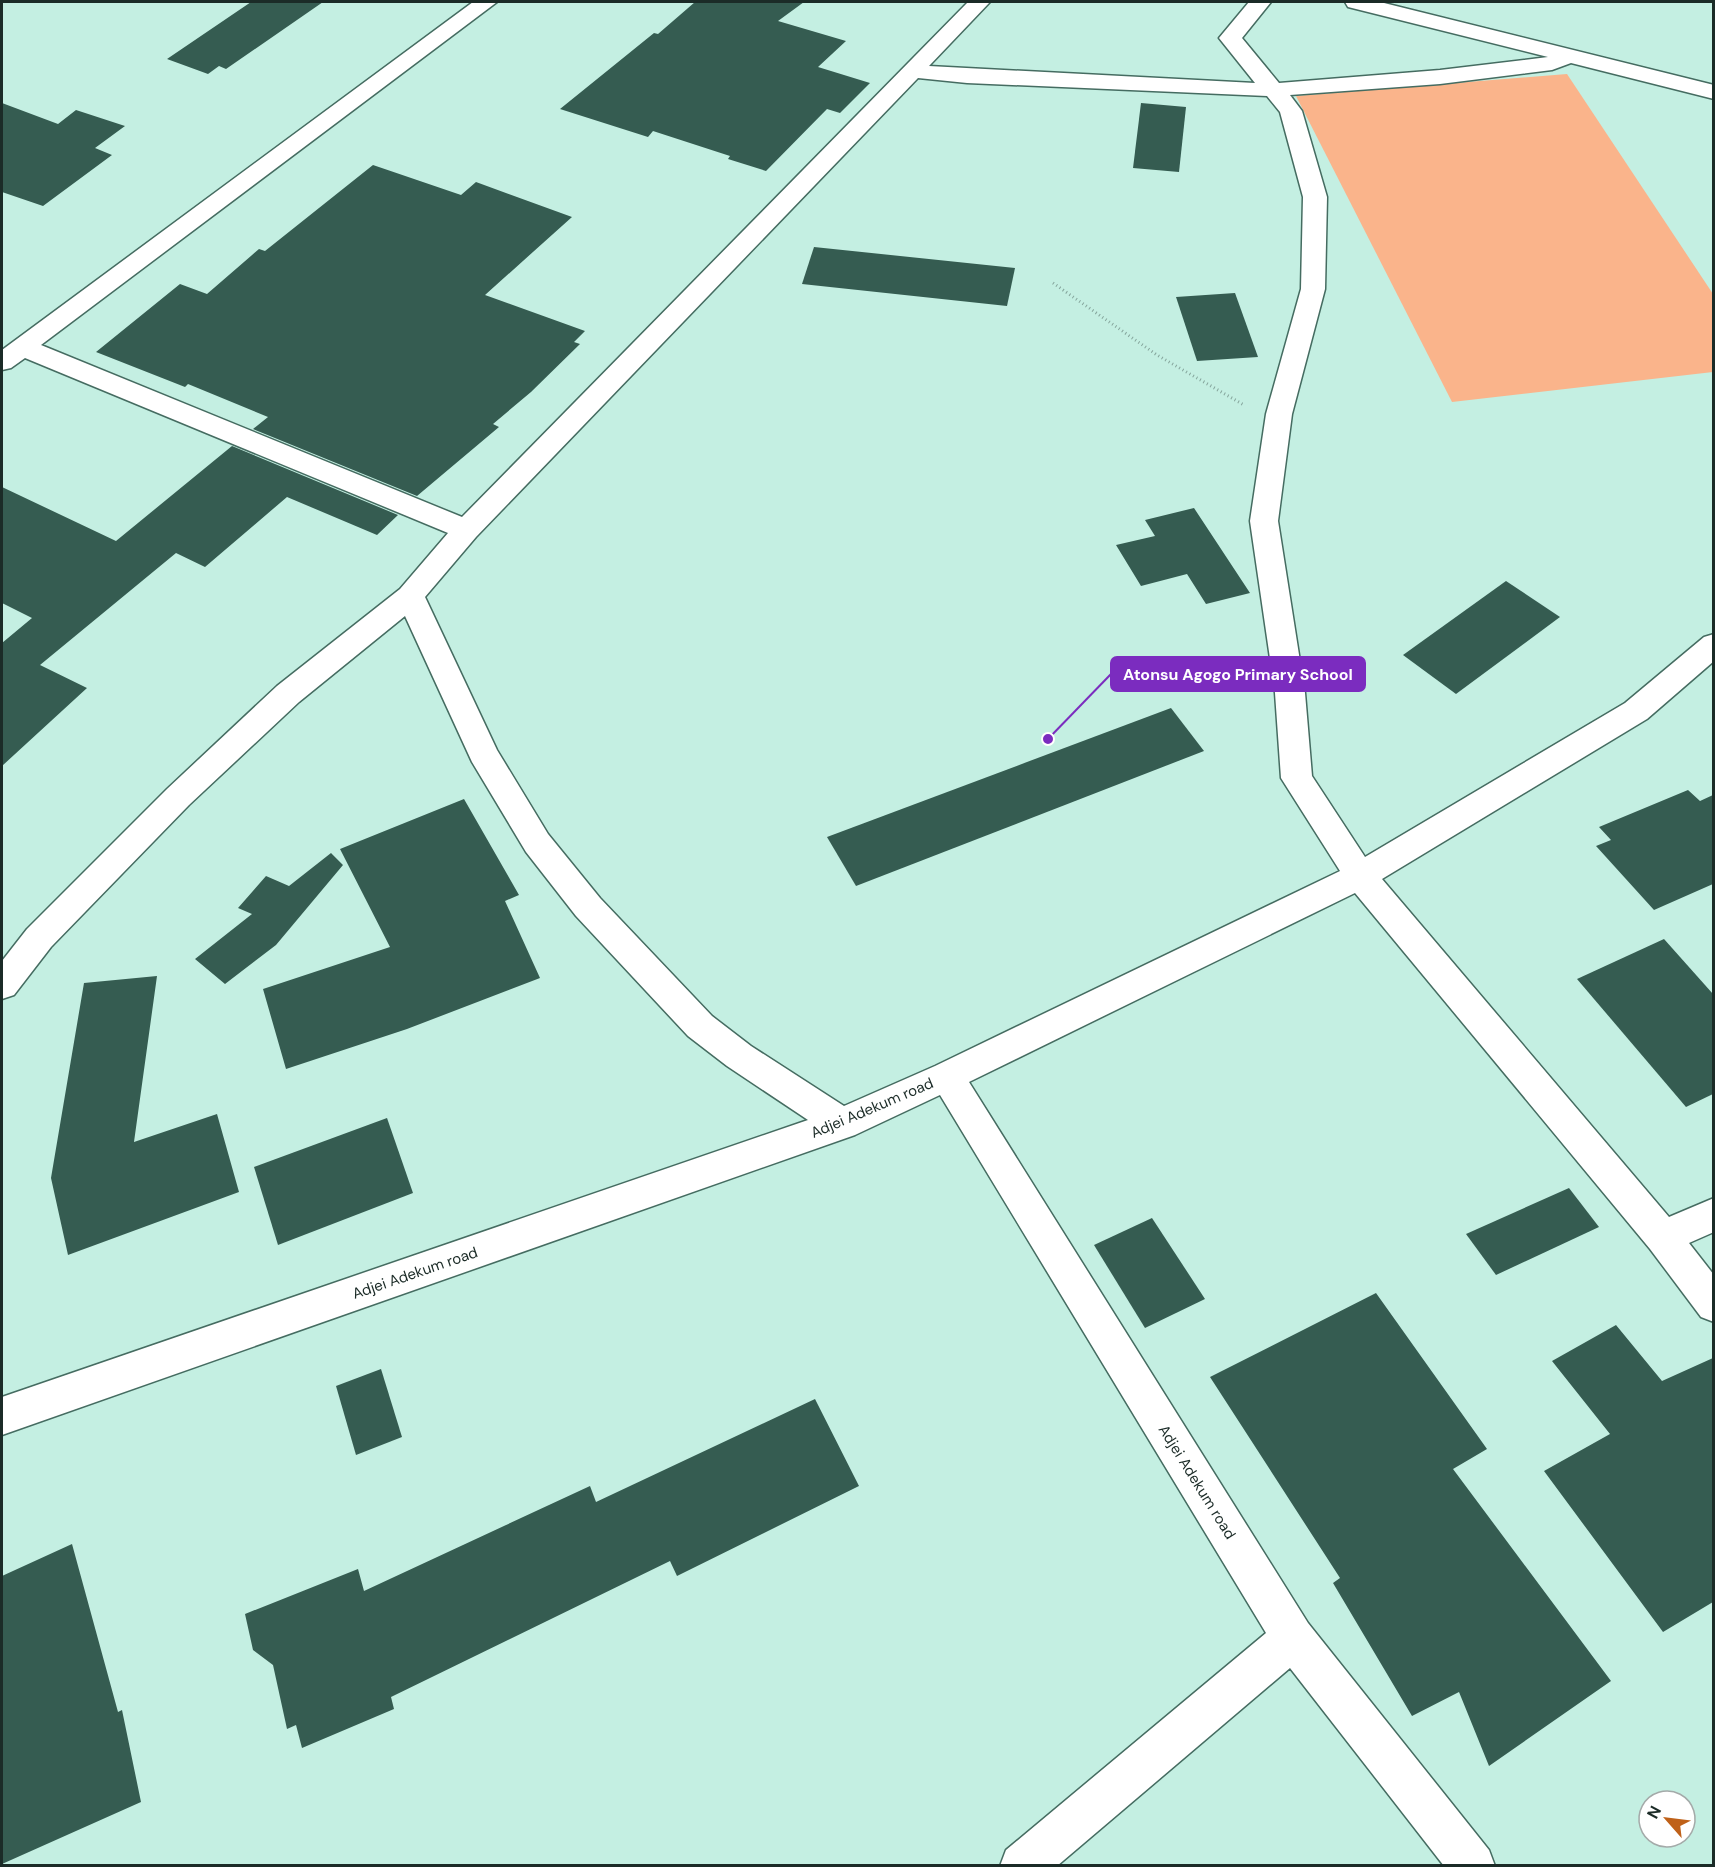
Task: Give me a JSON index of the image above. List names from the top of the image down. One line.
{"streets":{"street":["Adjei Adekum road"]},"places":["Atonsu Agogo Primary School"],"north":"top left"}
